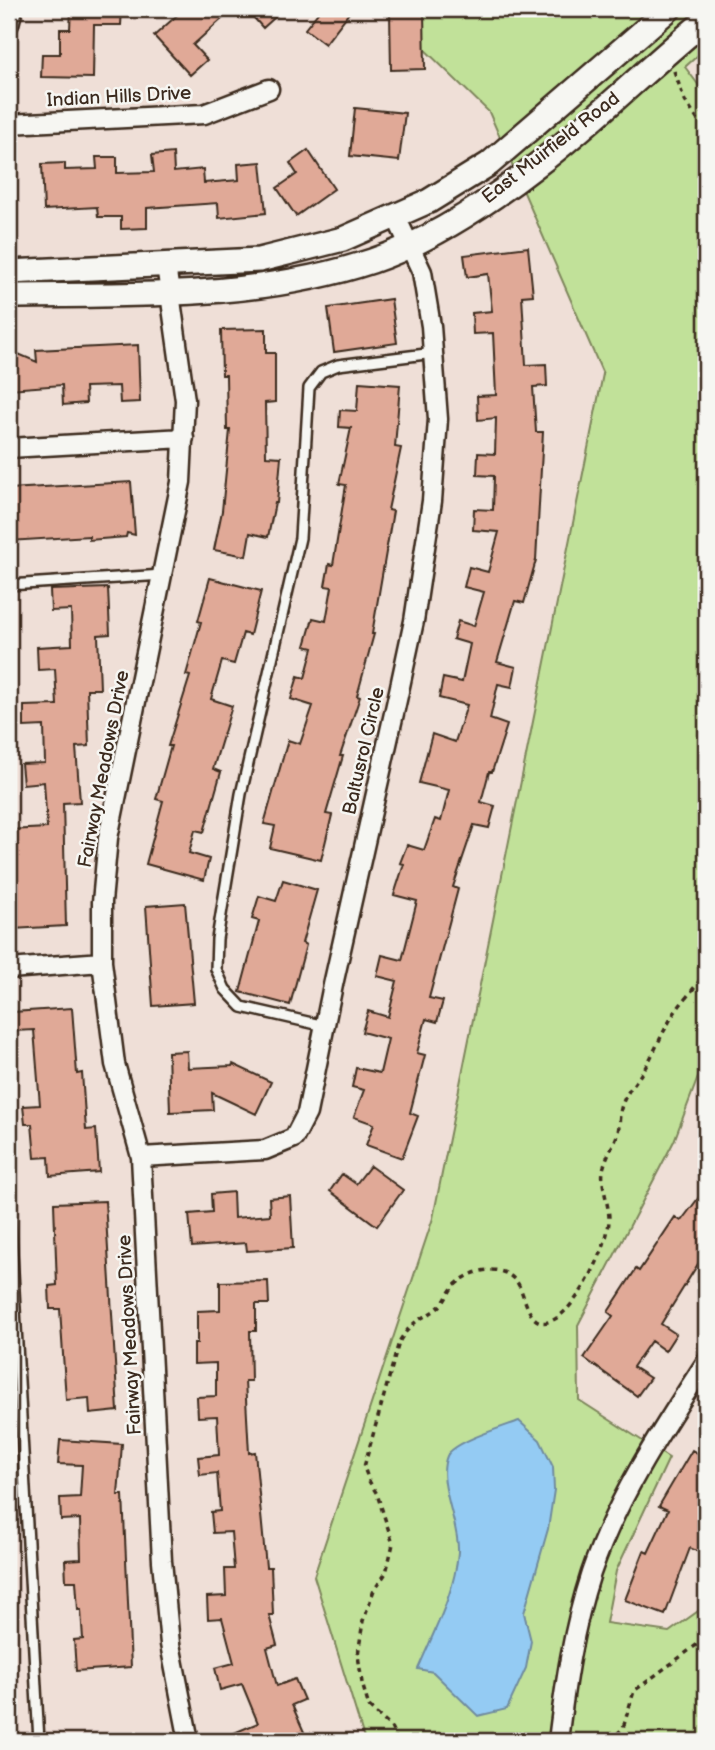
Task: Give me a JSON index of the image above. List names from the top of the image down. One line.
{"streets":{"street":["Indian Hills Drive","East Muirfield Road","Baltusrol Circle","Fairway Meadows Drive"]},"crossings":[["East Muirfield Road","Baltusrol Circle"],["East Muirfield Road","Fairway Meadows Drive"],["Baltusrol Circle","Fairway Meadows Drive"]]}
